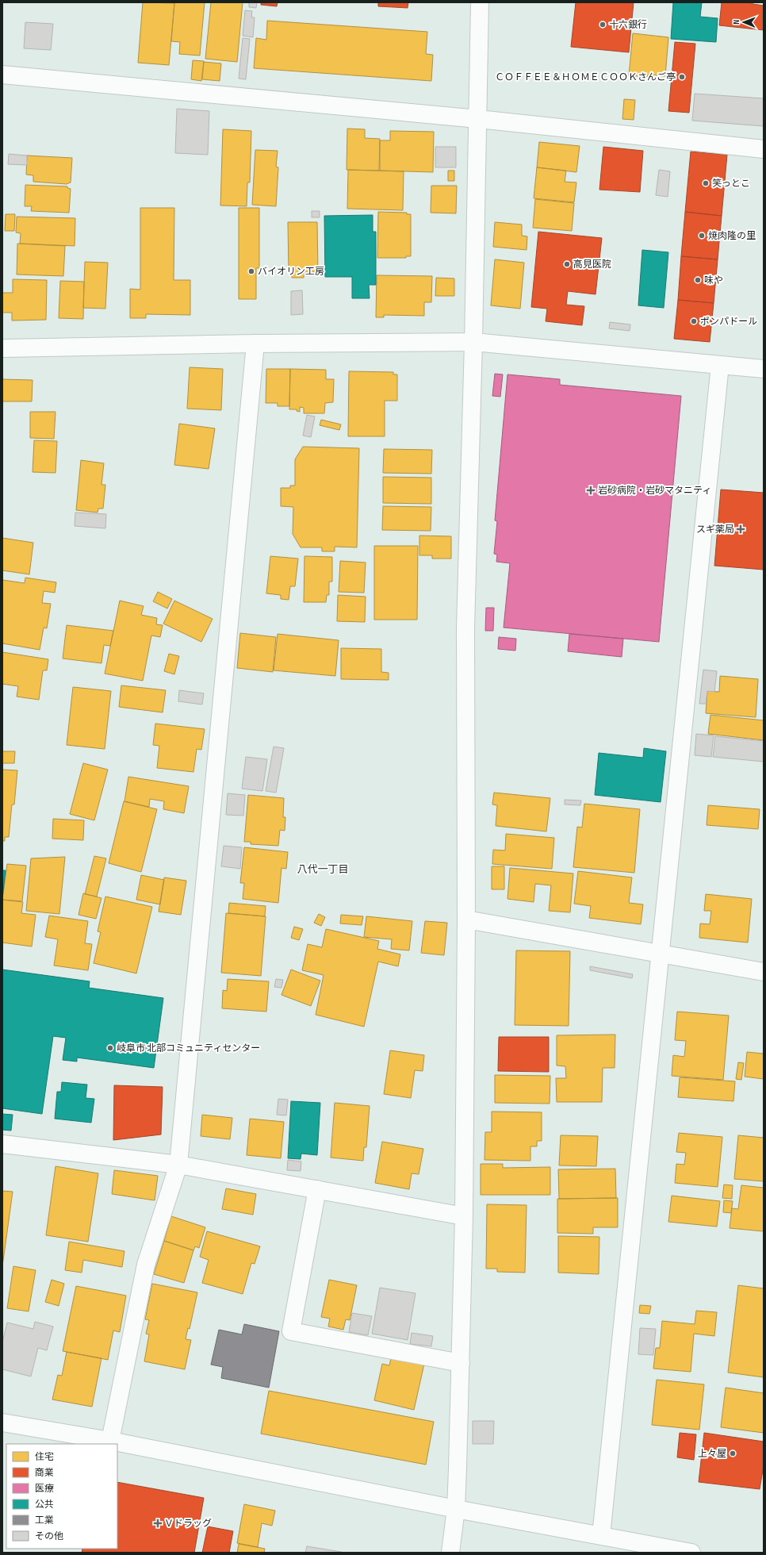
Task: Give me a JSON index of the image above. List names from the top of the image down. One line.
{"districts":["八代一丁目"],"places":{"other":["十六銀行","ＣＯＦＦＥＥ＆ＨＯＭＥＣＯＯＫさんご亭","笑っとこ","焼肉隆の里","高見医院","バイオリン工房","味や","ポンパドール","岐阜市 北部コミュニティセンター","上々屋"],"health":["岩砂病院・岩砂マタニティ","スギ薬局","Ｖドラッグ"]},"legend":["住宅","商業","医療","公共","工業","その他"],"north":"left"}
